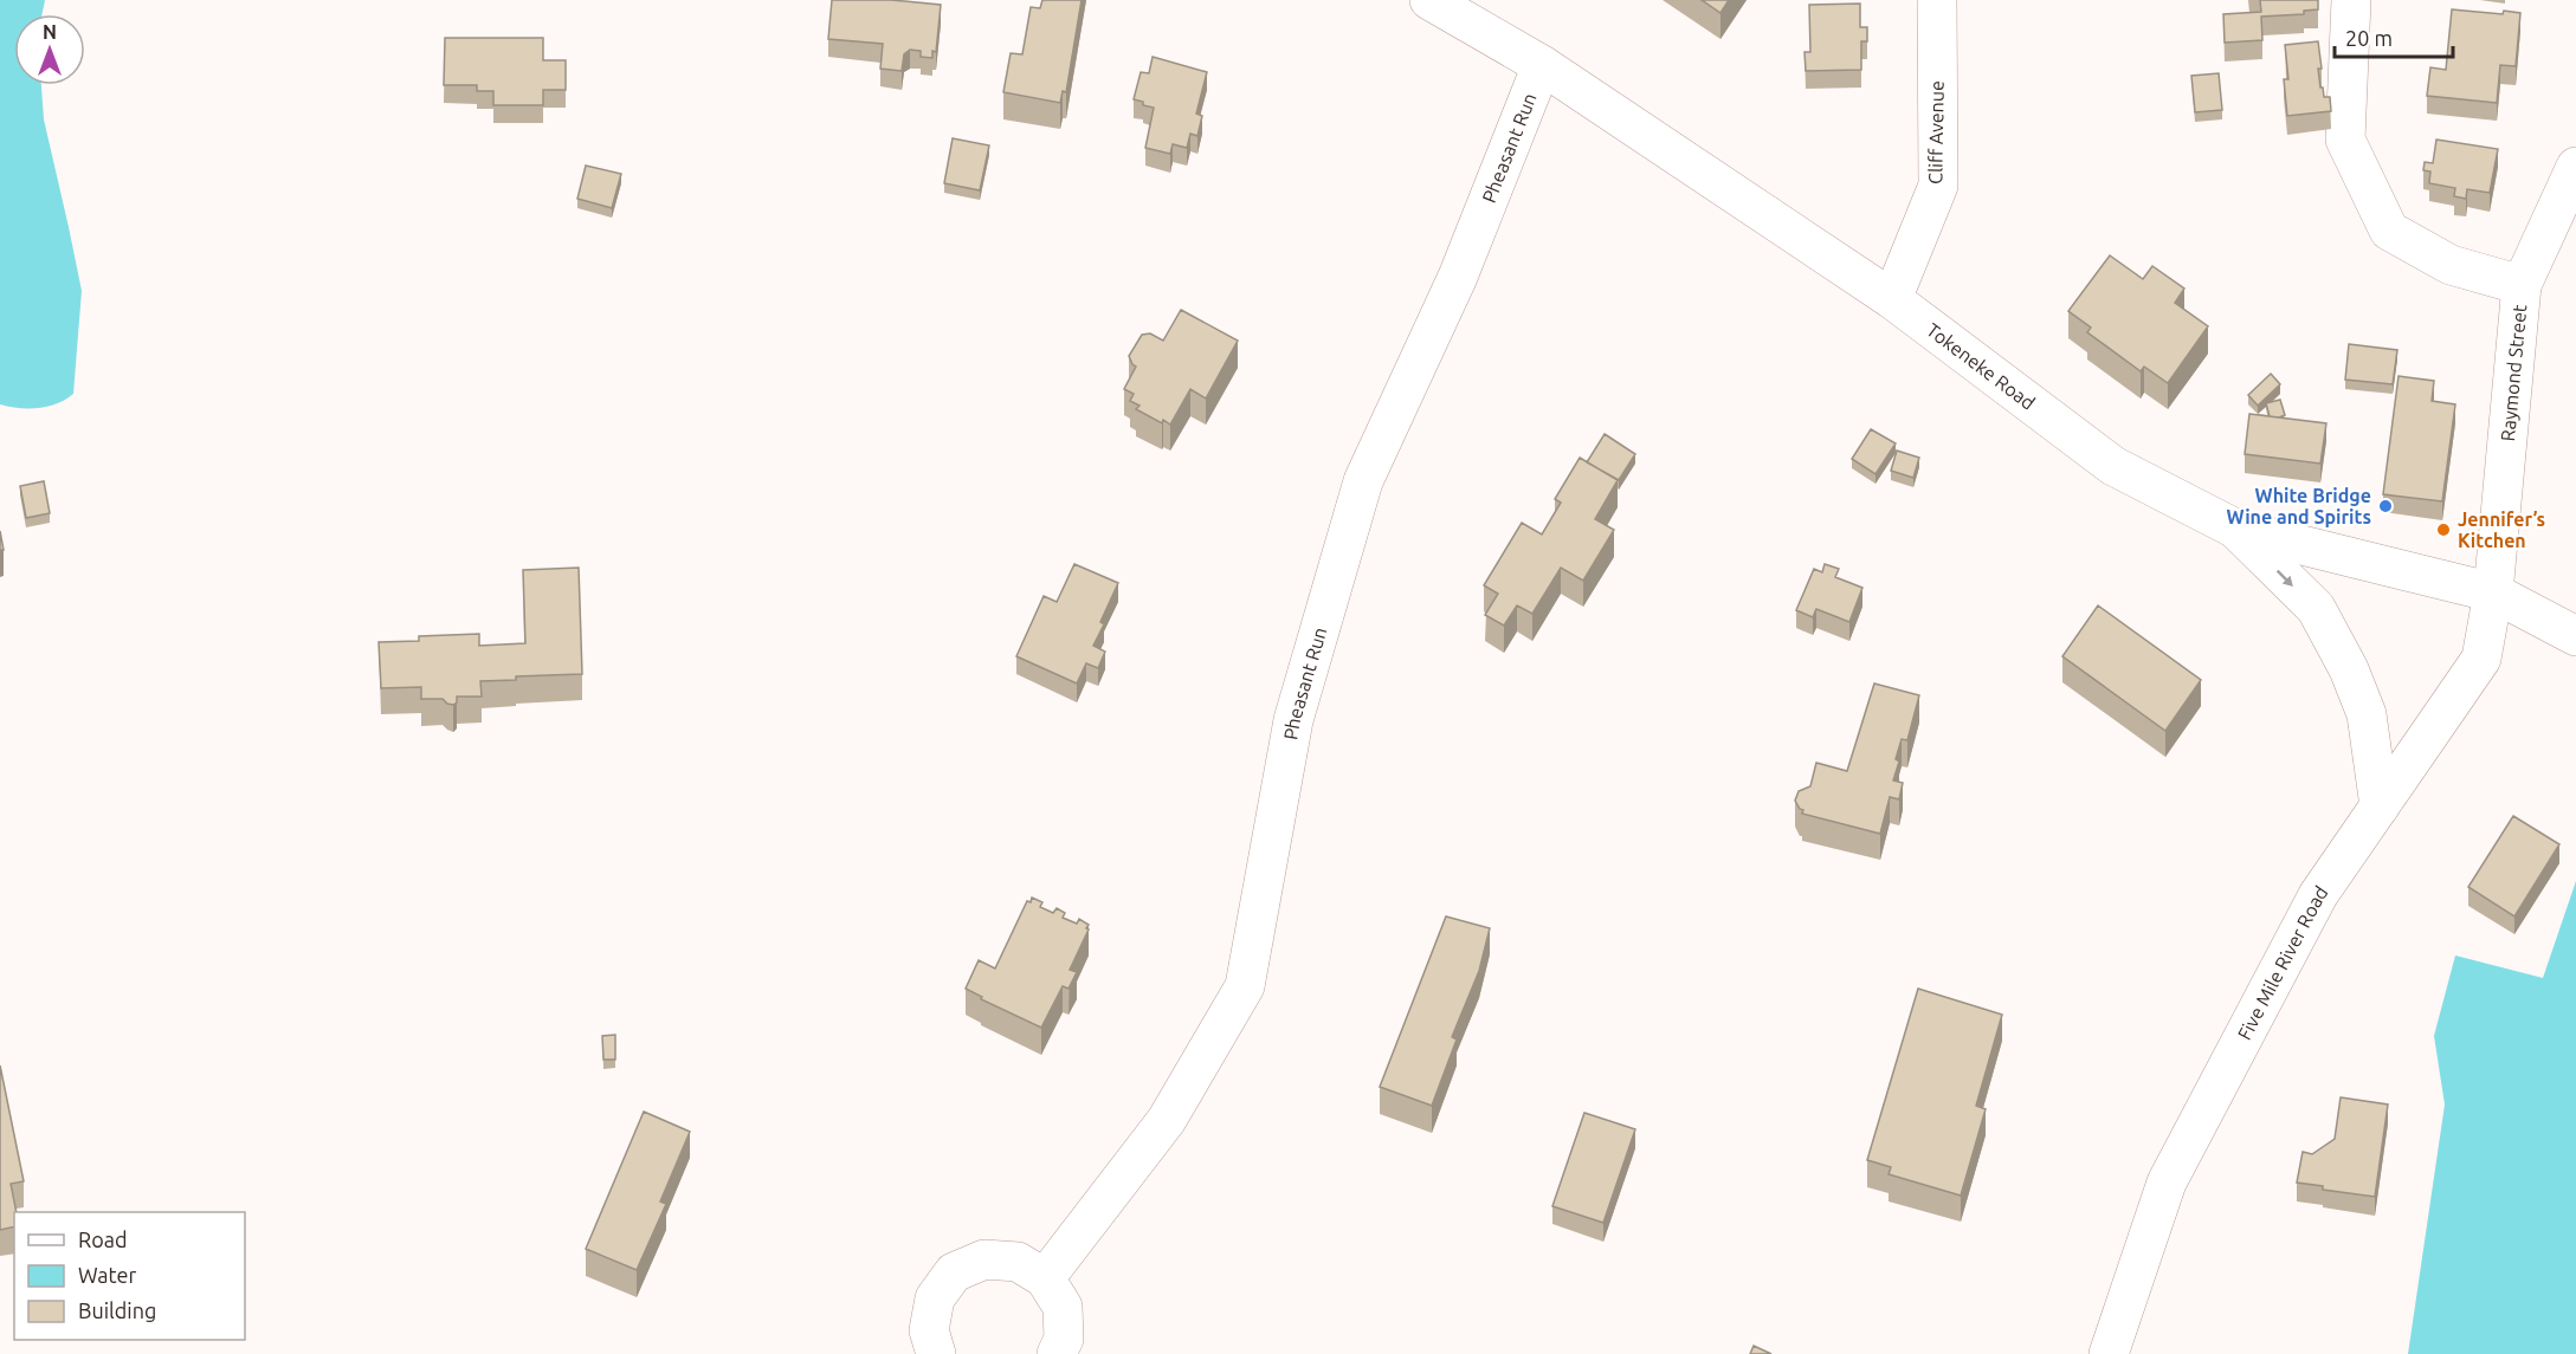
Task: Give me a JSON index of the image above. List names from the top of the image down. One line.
{"streets":{"street":["Cliff Avenue","Pheasant Run","Tokeneke Road","Raymond Street","Five Mile River Road"]},"crossings":[["Cliff Avenue","Tokeneke Road"],["Pheasant Run","Tokeneke Road"],["Tokeneke Road","Raymond Street"],["Tokeneke Road","Five Mile River Road"],["Raymond Street","Five Mile River Road"]],"places":["White Bridge Wine and Spirits","Jennifer’s Kitchen"],"legend":["Road","Water","Building"],"scale_bar":"20 m","north":"top"}
